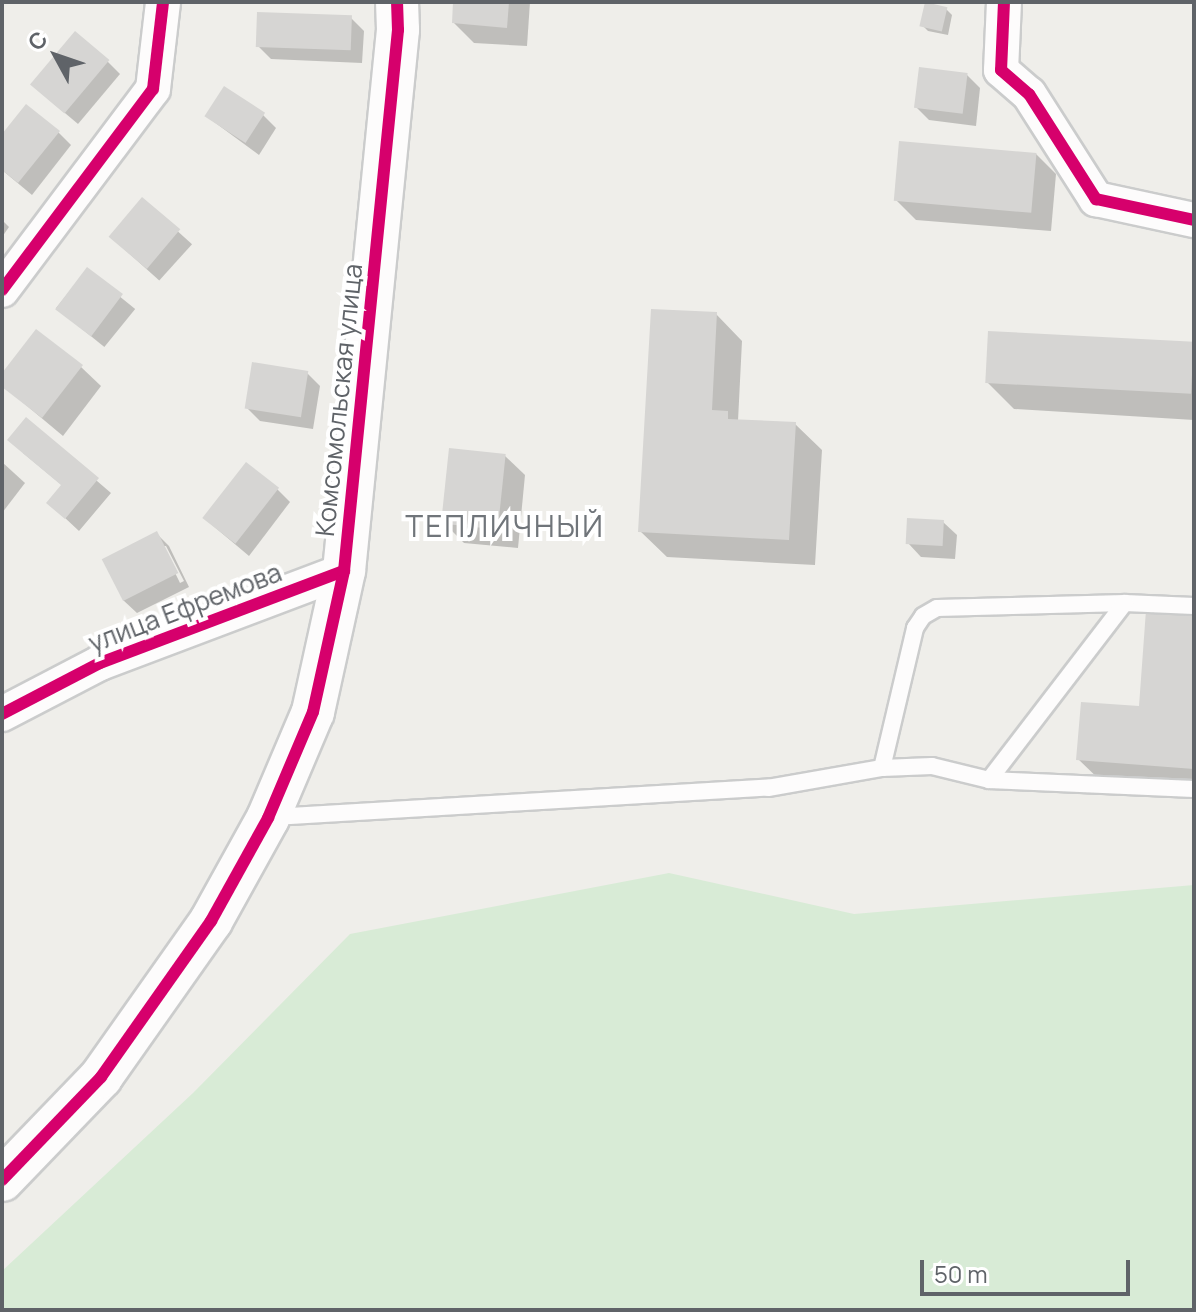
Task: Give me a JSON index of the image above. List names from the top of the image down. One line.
{"streets":{"street":["Комсомольская улица","улица Ефремова"]},"crossings":[["Комсомольская улица","улица Ефремова"]],"districts":["ТЕПЛИЧНЫЙ"],"scale_bar":"50 m","north":"top left"}
